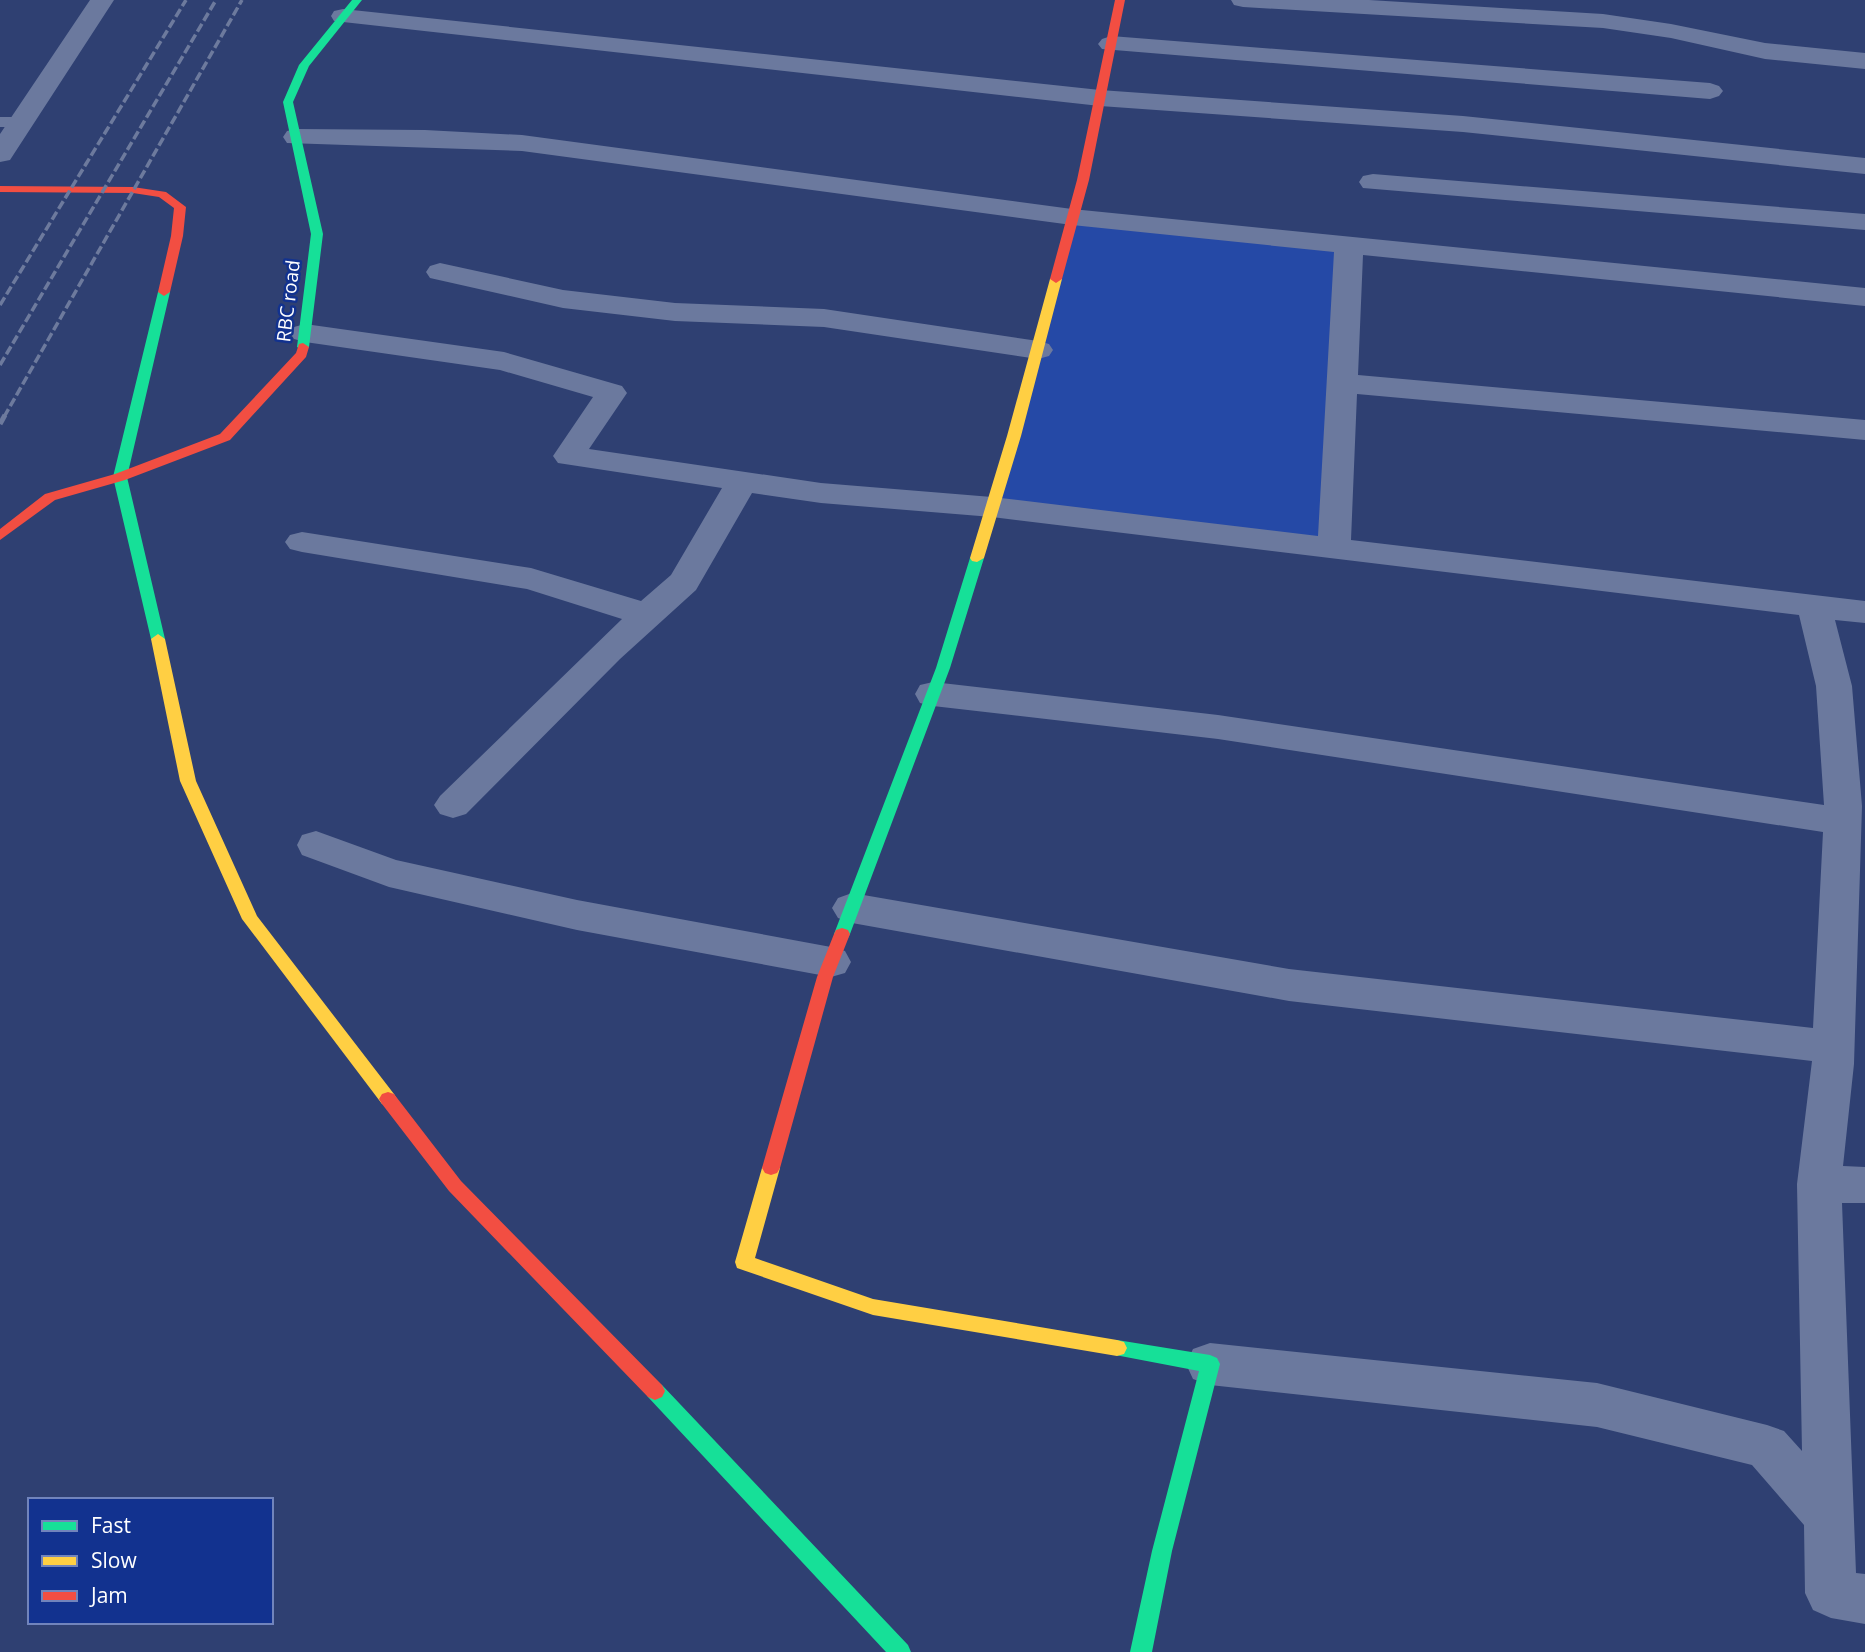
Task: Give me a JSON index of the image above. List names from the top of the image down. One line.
{"streets":{"street":["RBC road"]},"legend":["Fast","Slow","Jam"]}
